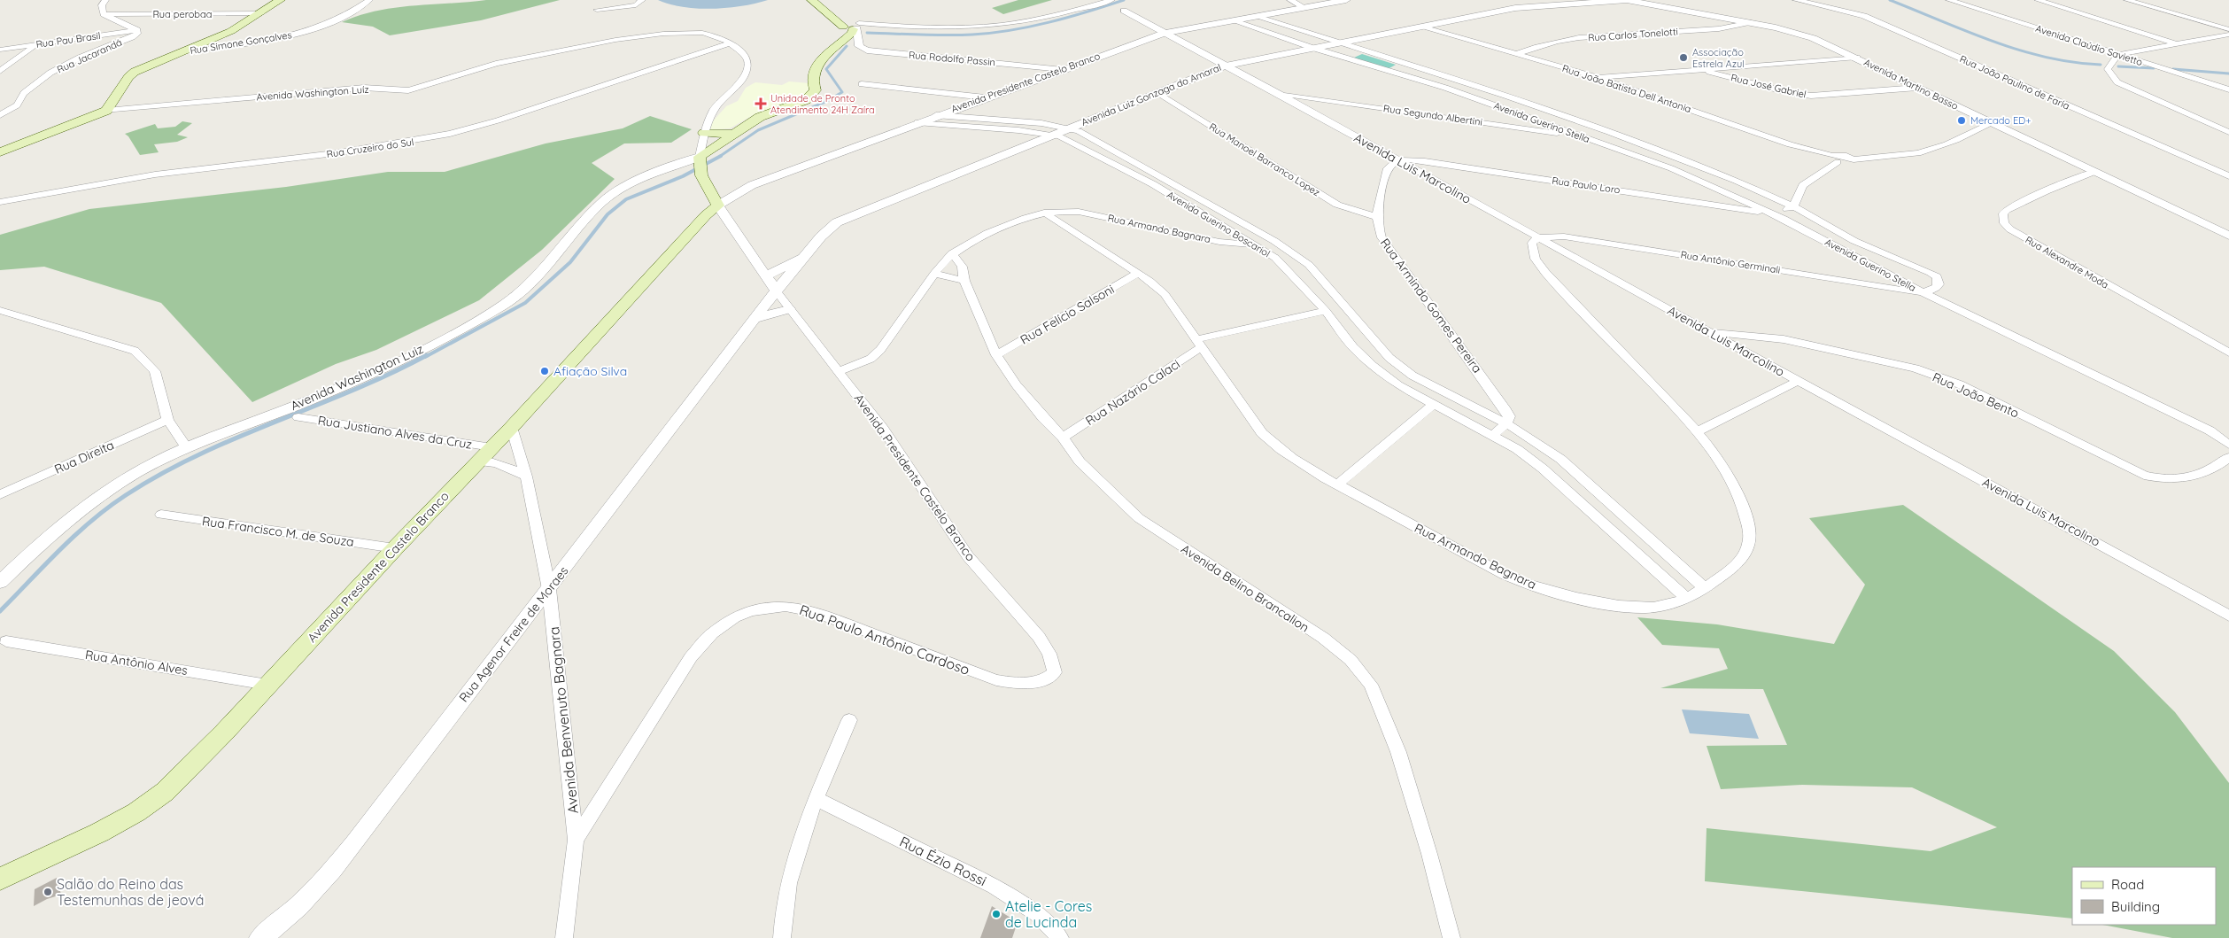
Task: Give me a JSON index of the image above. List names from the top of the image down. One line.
{"streets":{"main road":["Avenida Presidente Castelo Branco","Avenida Washington Luíz"],"street":["Rua perobaa","Rua Carlos Tonelotti","Rua Pau Brasil","Rua Simone Gonçalves","Avenida Claúdio Savietto","Rua Jacarandá","Rua Rodolfo Passin","Rua João Paulino de Faria","Avenida Martino Basso","Rua José Gabriel","Rua João Batista Dell Antonia","Avenida Luiz Gonzaga do Amaral","Rua Segundo Albertini","Avenida Guerino Stella","Rua Cruzeiro do Sul","Rua Manoel Barranco Lopez","Avenida Luis Marcolino","Rua Paulo Loro","Avenida Guerino Boscariol","Rua Armando Bagnara","Rua Antônio Germinali","Rua Alexandre Moda","Rua Armindo Gomes Pereira","Rua Felício Salsoni","Avenida Washington Luiz","Rua Nazário Calaci","Rua João Bento","Rua Justiano Alves da Cruz","Rua Direita","Rua Francisco M. de Souza","Avenida Belino Brancalion","Rua Agenor Freire de Moraes","Rua Paulo Antônio Cardoso","Rua Antônio Alves","Avenida Benvenuto Bagnara","Rua Ézio Rossi"]},"crossings":[["Rua perobaa","Rua Jacarandá"],["Rua Carlos Tonelotti","Avenida Martino Basso"],["Rua Carlos Tonelotti","Rua João Batista Dell Antonia"],["Rua Pau Brasil","Rua Jacarandá"],["Rua Rodolfo Passin","Avenida Presidente Castelo Branco"],["Avenida Presidente Castelo Branco","Avenida Luiz Gonzaga do Amaral"],["Avenida Presidente Castelo Branco","Avenida Guerino Stella"],["Avenida Presidente Castelo Branco","Avenida Luis Marcolino"],["Avenida Presidente Castelo Branco","Avenida Guerino Boscariol"],["Avenida Presidente Castelo Branco","Rua Armando Bagnara"],["Avenida Presidente Castelo Branco","Rua Justiano Alves da Cruz"],["Avenida Presidente Castelo Branco","Rua Francisco M. de Souza"],["Avenida Presidente Castelo Branco","Rua Agenor Freire de Moraes"],["Avenida Presidente Castelo Branco","Rua Paulo Antônio Cardoso"],["Avenida Presidente Castelo Branco","Rua Antônio Alves"],["Avenida Presidente Castelo Branco","Avenida Benvenuto Bagnara"],["Avenida Martino Basso","Rua José Gabriel"],["Avenida Martino Basso","Avenida Luiz Gonzaga do Amaral"],["Avenida Martino Basso","Rua Alexandre Moda"],["Rua João Batista Dell Antonia","Avenida Luiz Gonzaga do Amaral"],["Avenida Washington Luíz","Rua Cruzeiro do Sul"],["Avenida Luiz Gonzaga do Amaral","Avenida Guerino Stella"],["Avenida Luiz Gonzaga do Amaral","Rua Manoel Barranco Lopez"],["Avenida Luiz Gonzaga do Amaral","Avenida Luis Marcolino"],["Avenida Luiz Gonzaga do Amaral","Avenida Guerino Boscariol"],["Avenida Luiz Gonzaga do Amaral","Rua Agenor Freire de Moraes"],["Rua Segundo Albertini","Avenida Guerino Stella"],["Rua Segundo Albertini","Avenida Luis Marcolino"],["Avenida Guerino Stella","Rua Paulo Loro"],["Avenida Guerino Stella","Rua Antônio Germinali"],["Rua Manoel Barranco Lopez","Rua Armindo Gomes Pereira"],["Avenida Luis Marcolino","Rua Paulo Loro"],["Avenida Luis Marcolino","Rua Armando Bagnara"],["Avenida Luis Marcolino","Rua Antônio Germinali"],["Avenida Luis Marcolino","Rua Armindo Gomes Pereira"],["Avenida Luis Marcolino","Rua João Bento"],["Rua Paulo Loro","Rua Armindo Gomes Pereira"],["Avenida Guerino Boscariol","Rua Armando Bagnara"],["Avenida Guerino Boscariol","Rua Armindo Gomes Pereira"],["Rua Armando Bagnara","Rua Antônio Germinali"],["Rua Armando Bagnara","Rua Felício Salsoni"],["Rua Armando Bagnara","Rua Nazário Calaci"],["Rua Armando Bagnara","Avenida Belino Brancalion"],["Rua Felício Salsoni","Avenida Belino Brancalion"],["Rua Nazário Calaci","Avenida Belino Brancalion"],["Rua Agenor Freire de Moraes","Avenida Benvenuto Bagnara"],["Rua Paulo Antônio Cardoso","Avenida Benvenuto Bagnara"]],"places":{"other":["Associação Estrela Azul","Mercado ED+","Afiação Silva","Salão do Reino das Testemunhas de jeová","Atelie - Cores de Lucinda"],"health":["Unidade de Pronto Atendimento 24H Zaíra"]},"legend":["Road","Building"]}
